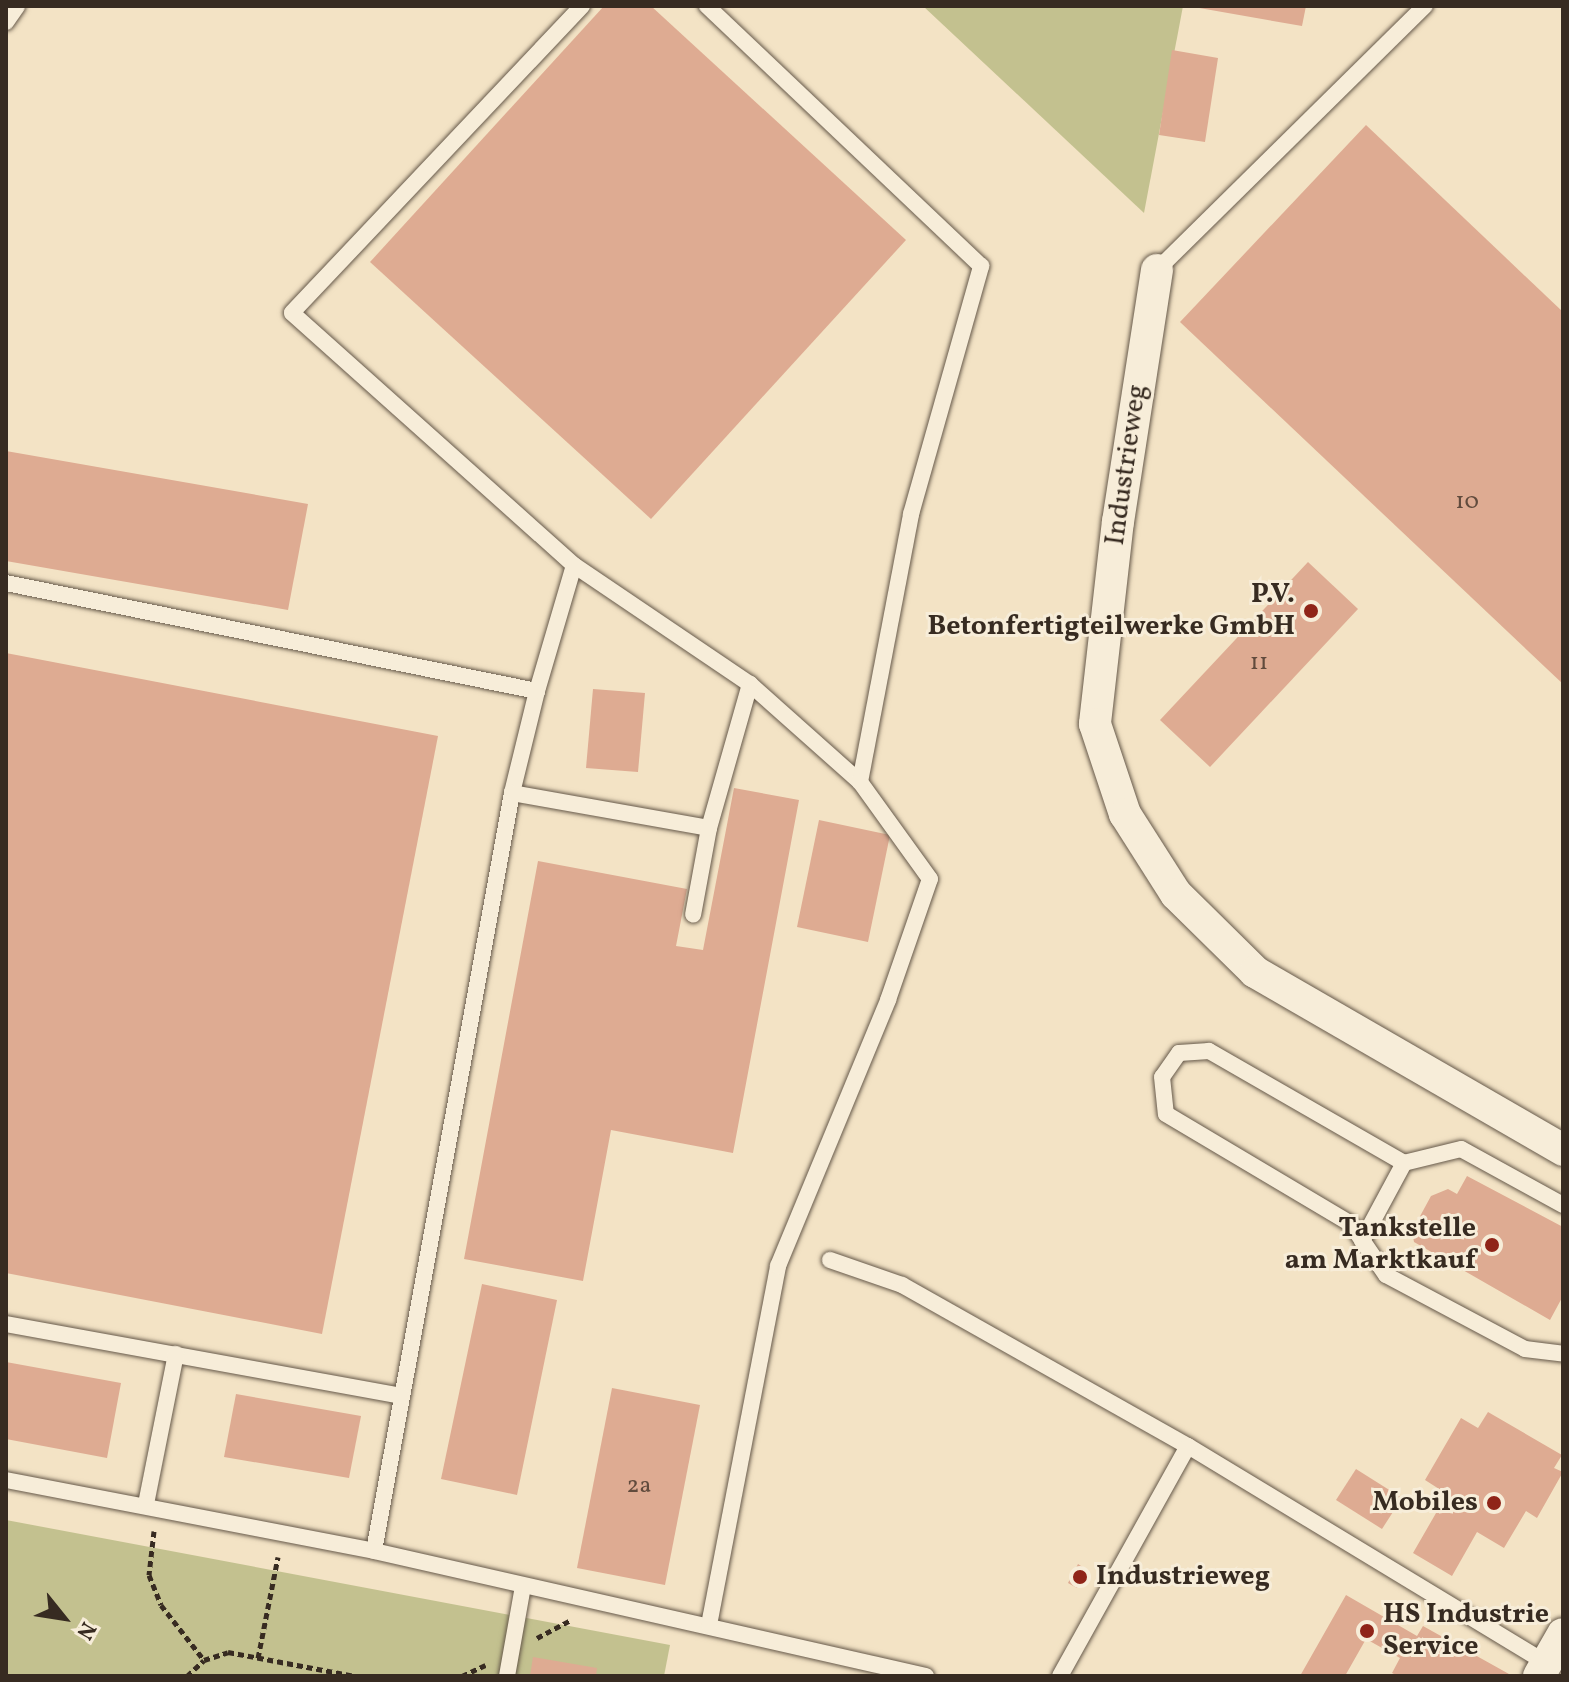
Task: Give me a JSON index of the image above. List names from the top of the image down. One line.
{"streets":{"street":["Industrieweg"]},"places":["P.V. Betonfertigteilwerke GmbH","Tankstelle am Marktkauf","Mobiles","Industrieweg","HS Industrie Service"],"house_numbers":["10","11","2a"],"north":"bottom right"}
